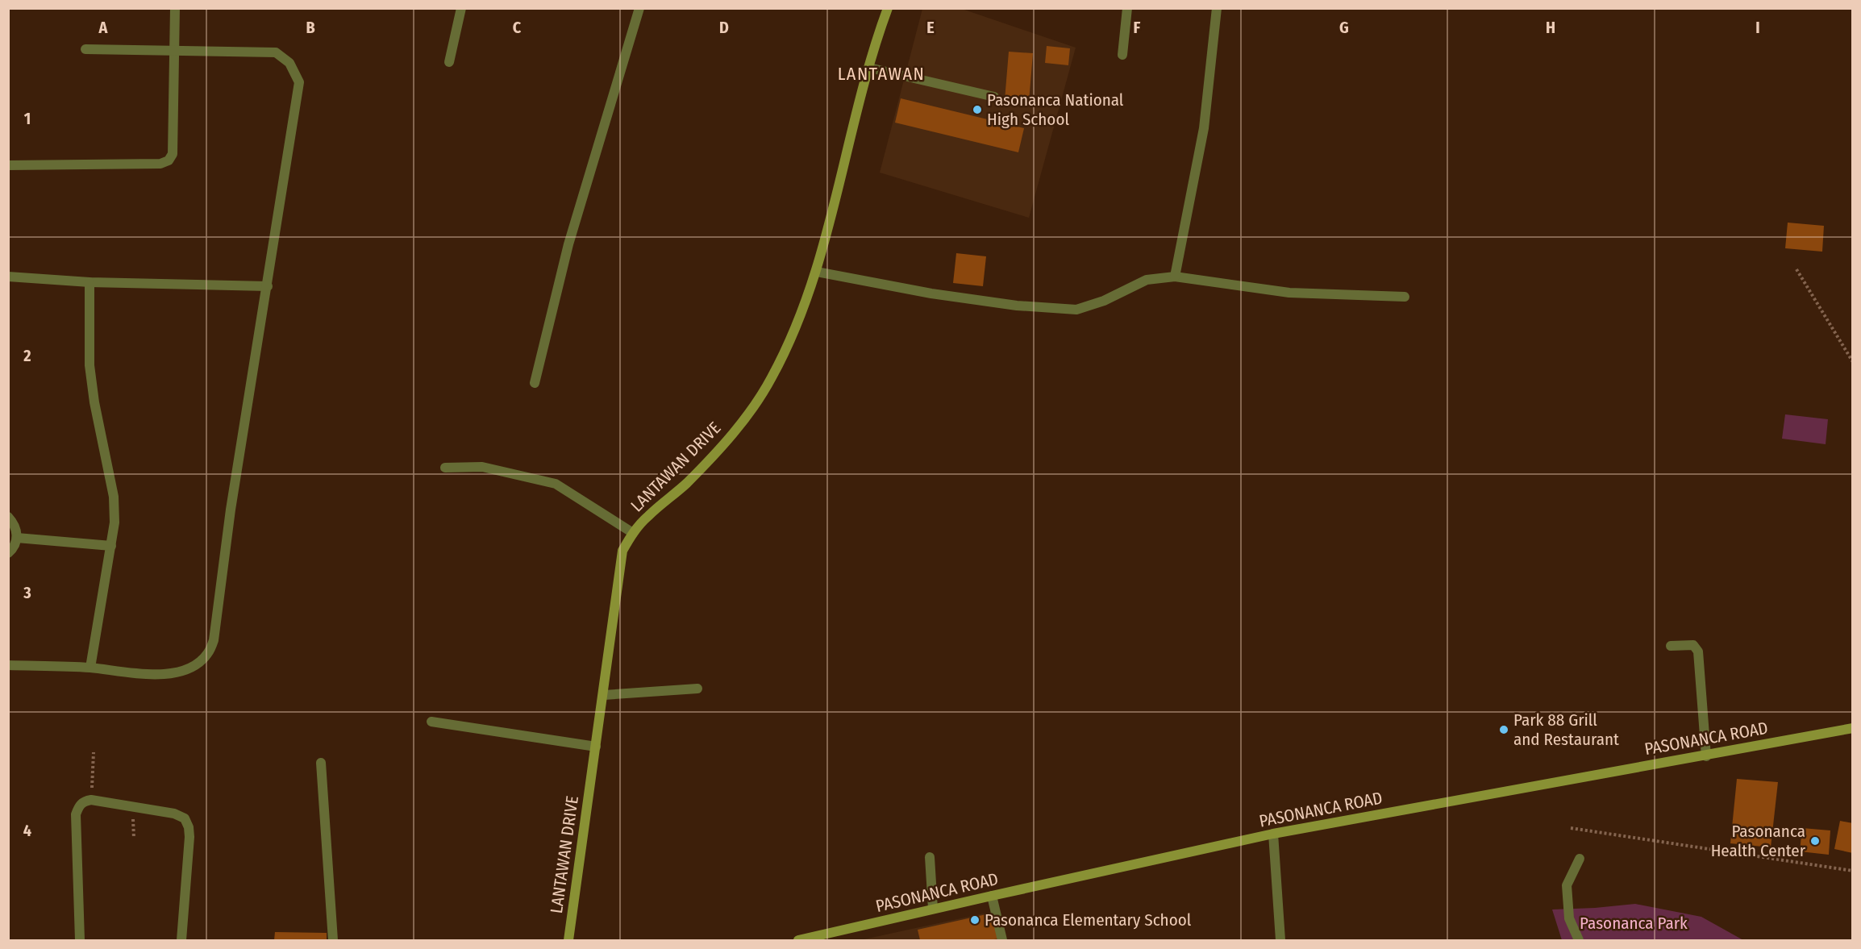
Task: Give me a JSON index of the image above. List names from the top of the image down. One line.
{"streets":{"street":["LANTAWAN DRIVE","PASONANCA ROAD"]},"districts":["LANTAWAN"],"parks":["Pasonanca Park"],"places":["Pasonanca National High School","Park 88 Grill and Restaurant","Pasonanca Health Center","Pasonanca Elementary School"],"grid":{"columns":["A","B","C","D","E","F","G","H","I"],"rows":["1","2","3","4"]}}
